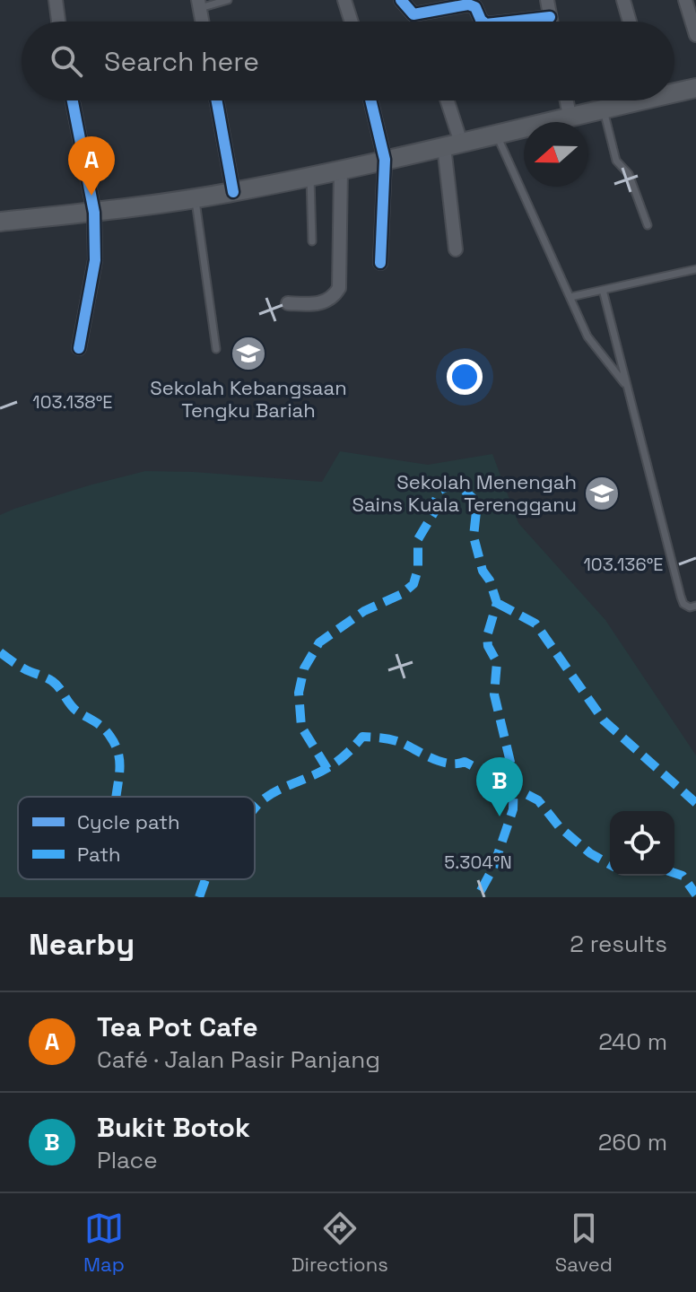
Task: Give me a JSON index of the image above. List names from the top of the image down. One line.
{"places":{"school or university":["Sekolah Kebangsaan Tengku Bariah","Sekolah Menengah Sains Kuala Terengganu"]},"legend":["Cycle path","Path"],"north":"left","page":{"search":"Search here","pins":["A","B"],"heading":["Nearby","2 results"],"list":[{"mark":"A","name":"Tea Pot Cafe","note":"Café · Jalan Pasir Panjang","value":"240 m"},{"mark":"B","name":"Bukit Botok","note":"Place","value":"260 m"}],"nav":["Map","Directions","Saved"]},"coordinates":["103.138°E","103.136°E","5.304°N"]}
